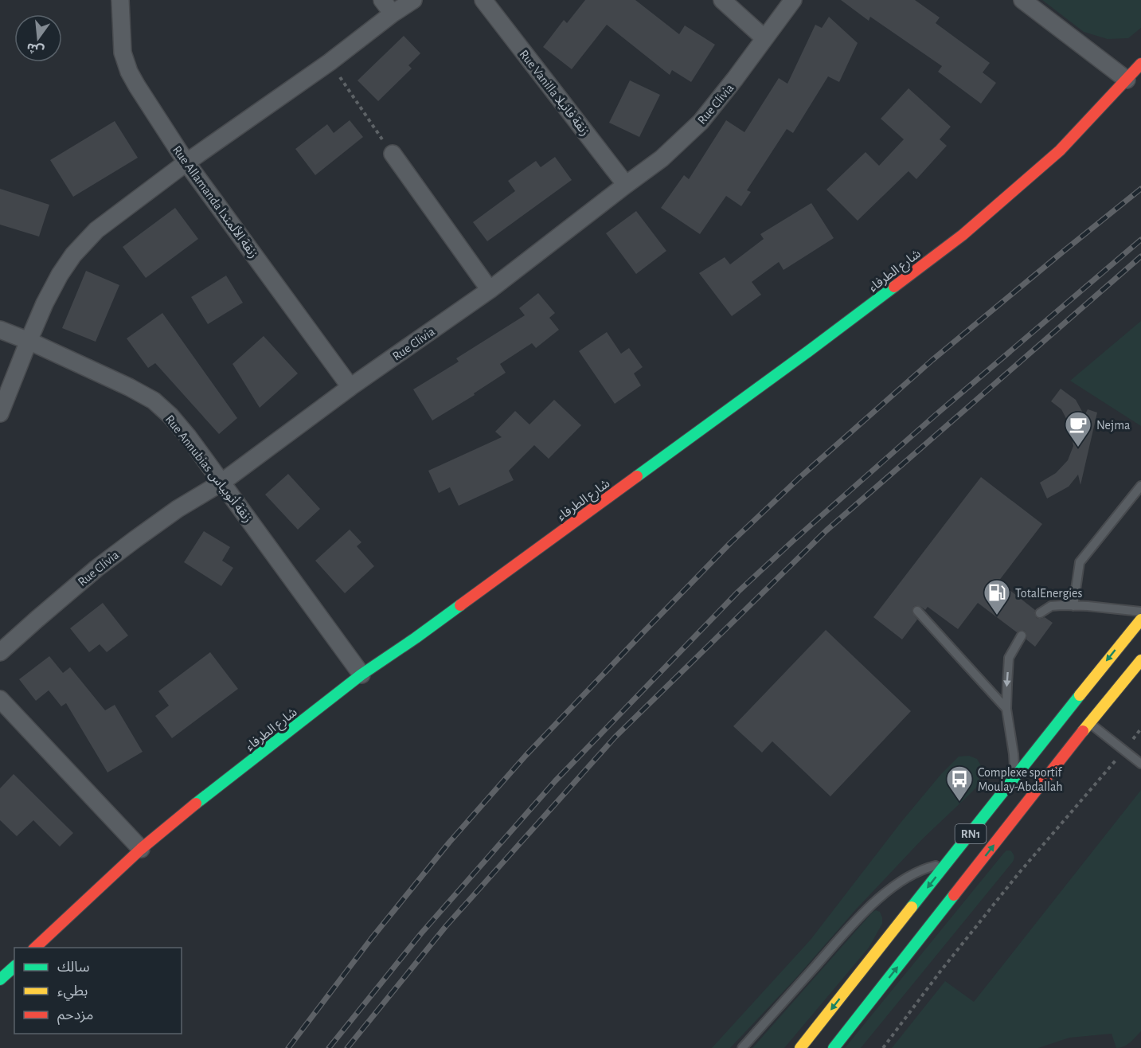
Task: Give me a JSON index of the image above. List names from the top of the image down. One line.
{"streets":{"main road":["شارع الطرفاء","RN1"],"street":["Rue Vanilla زنقة فانيلا","Rue Clivia","Rue Allamanda زنقة الألمندا","Rue Annubias زنقة أنوبياس"]},"crossings":[["Rue Vanilla زنقة فانيلا","Rue Clivia"],["Rue Clivia","Rue Allamanda زنقة الألمندا"],["Rue Clivia","Rue Annubias زنقة أنوبياس"],["شارع الطرفاء","Rue Annubias زنقة أنوبياس"]],"places":{"cafe":["Nejma"],"fuel station":["TotalEnergies"],"bus stop":["Complexe sportif Moulay-Abdallah"]},"legend":["سالك","بطيء","مزدحم"],"north":"bottom"}
